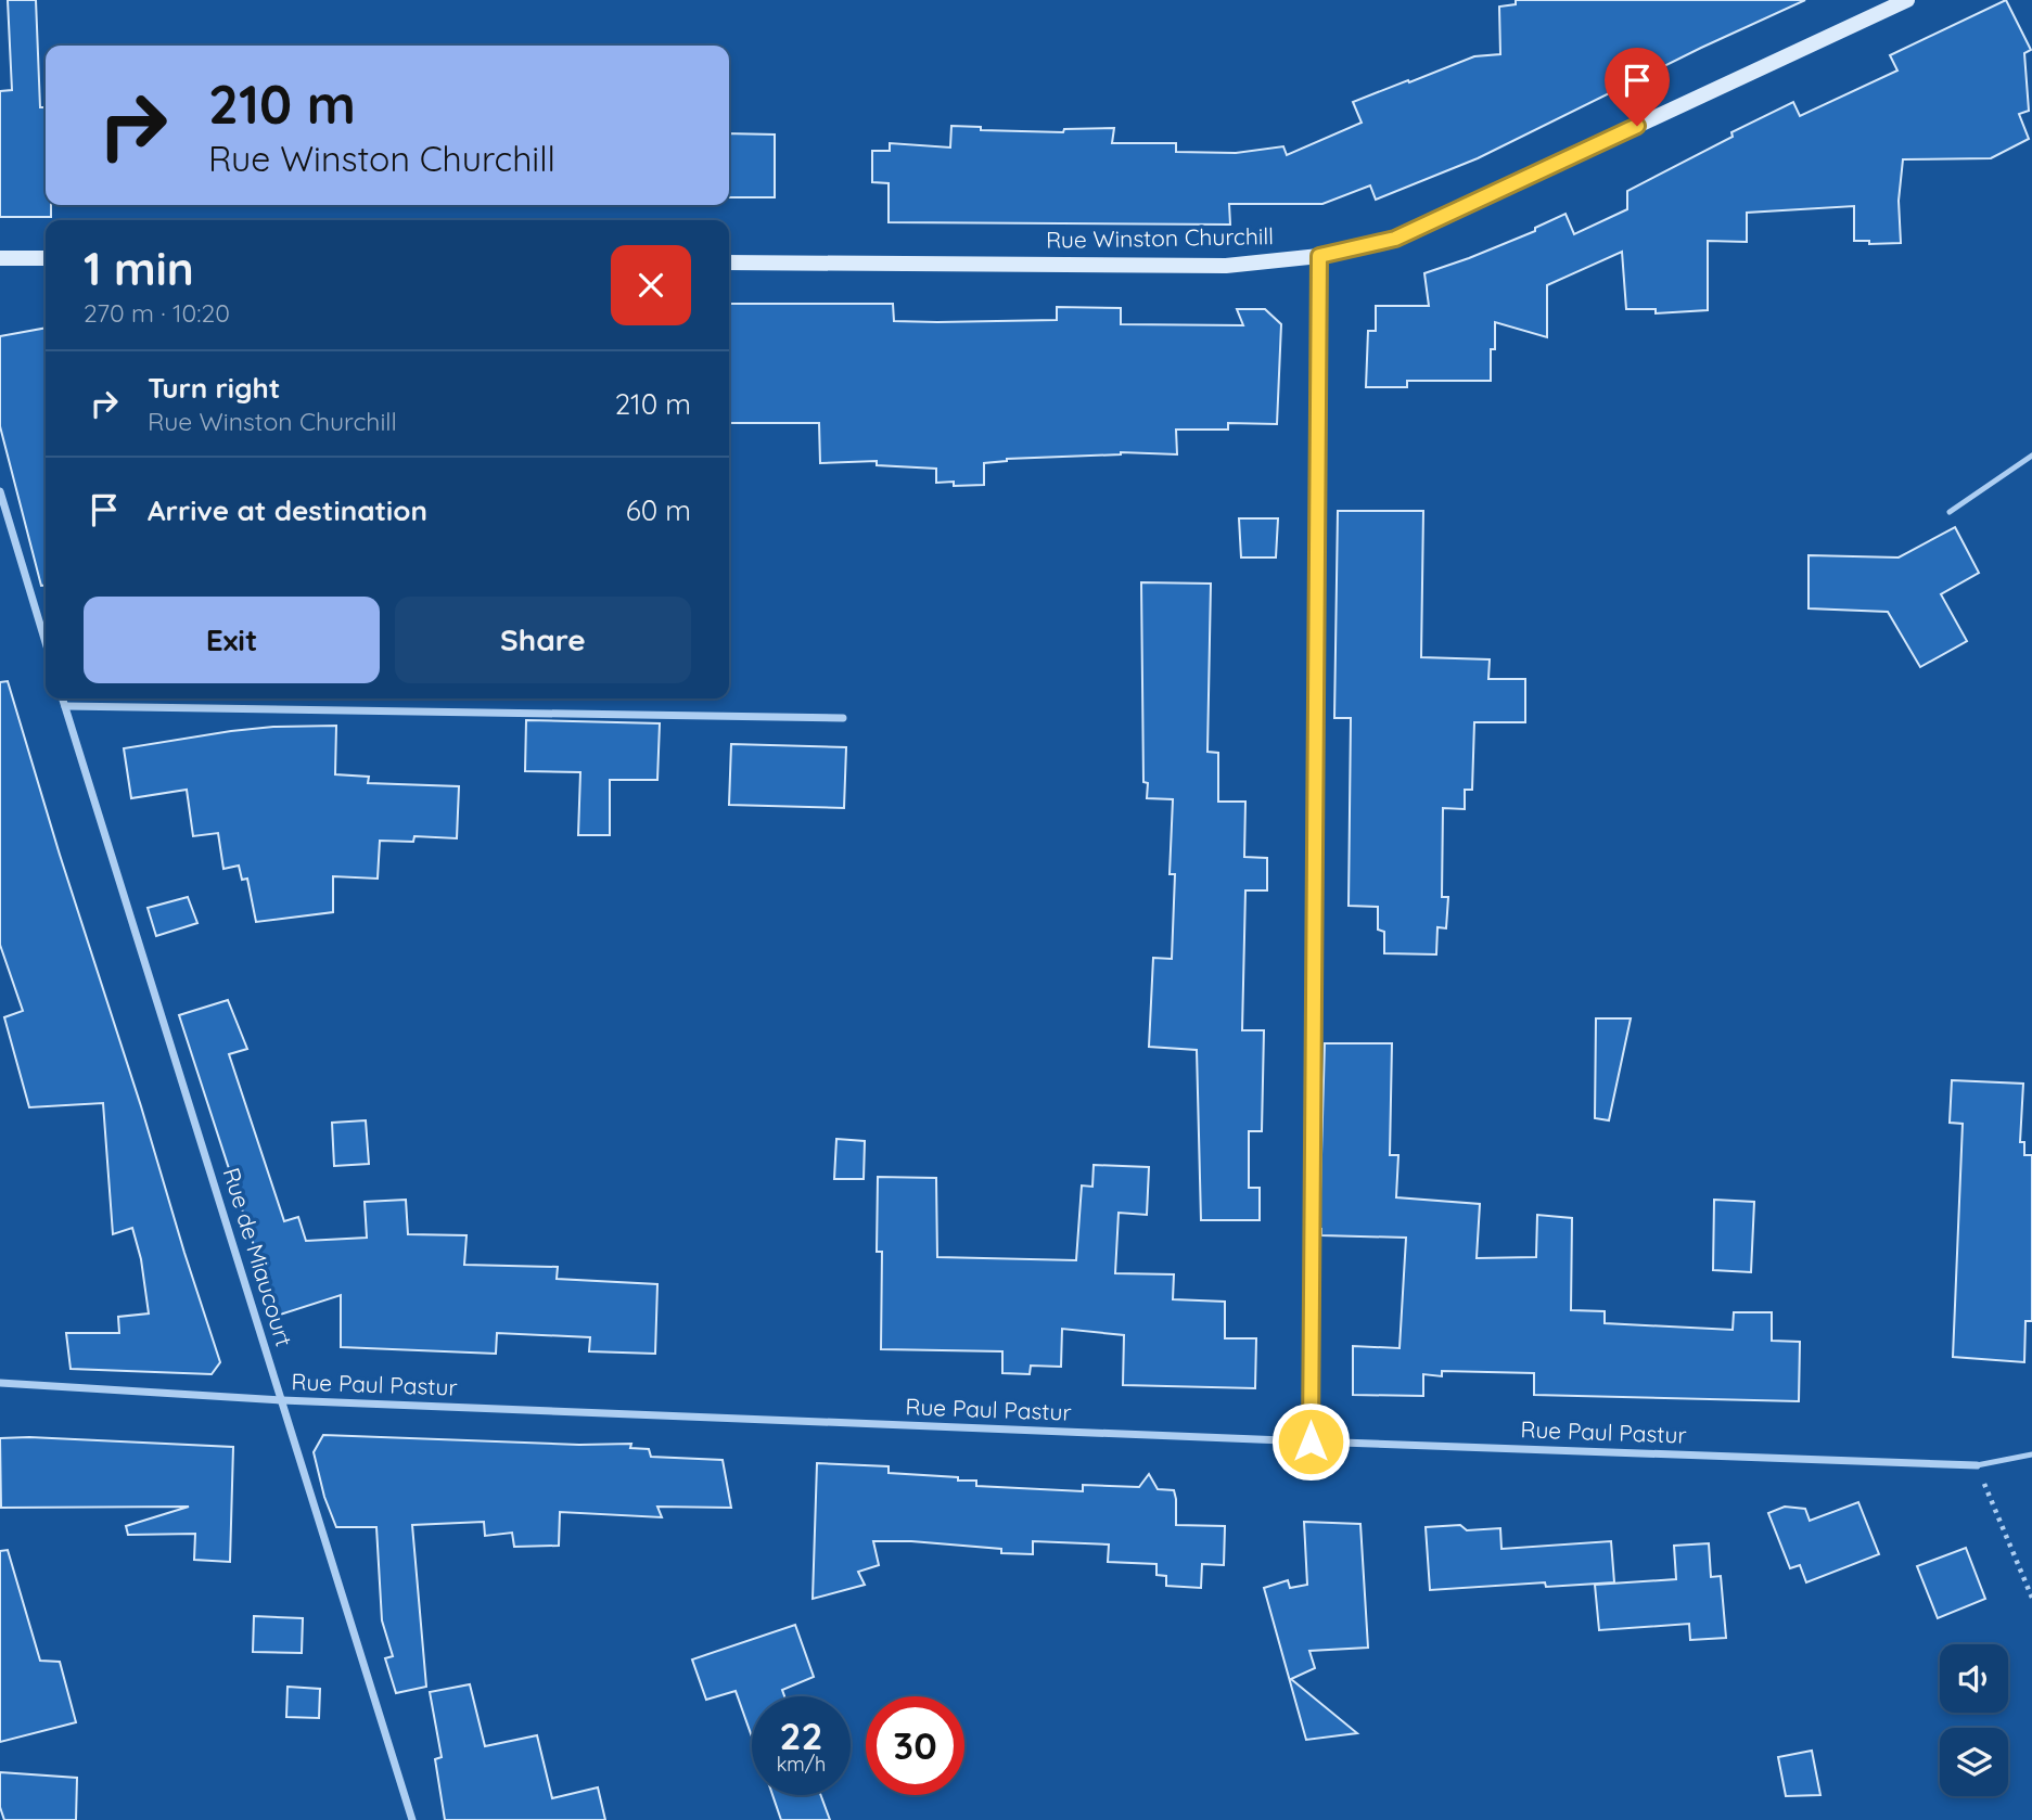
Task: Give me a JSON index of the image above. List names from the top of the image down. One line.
{"streets":{"main road":["Rue Winston Churchill"],"street":["Rue de Miaucourt","Rue Paul Pastur"]},"crossings":[["Rue de Miaucourt","Rue Paul Pastur"]],"page":{"turn":["210 m","Rue Winston Churchill"],"heading":["1 min","270 m · 10:20"],"list":[{"name":"Turn right","note":"Rue Winston Churchill","value":"210 m"},{"name":"Arrive at destination","value":"60 m"}],"buttons":["Exit","Share"],"speed":"22 km/h","limit":"30"}}
